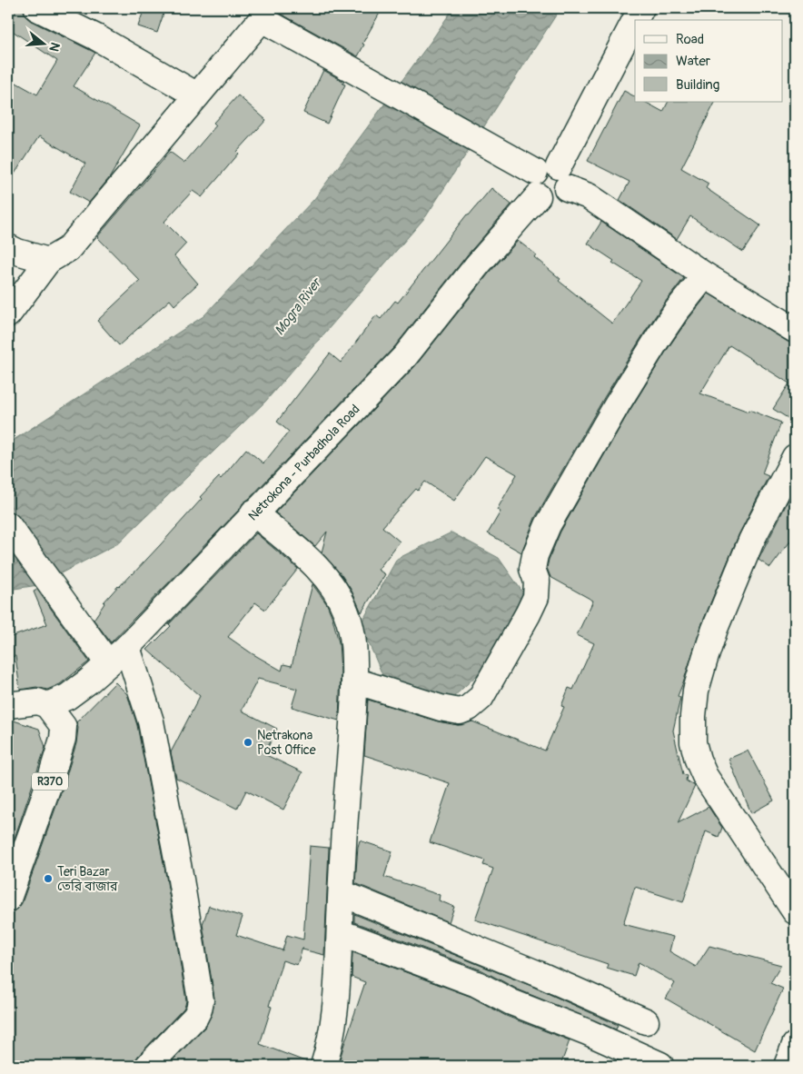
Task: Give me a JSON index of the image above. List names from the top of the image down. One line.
{"streets":{"street":["Netrokona - Purbadhola Road","R370"]},"crossings":[["Netrokona - Purbadhola Road","R370"]],"water":["Mogra River"],"places":["Netrakona Post Office","Teri Bazar তেরি বাজার"],"legend":["Road","Water","Building"],"north":"right"}
